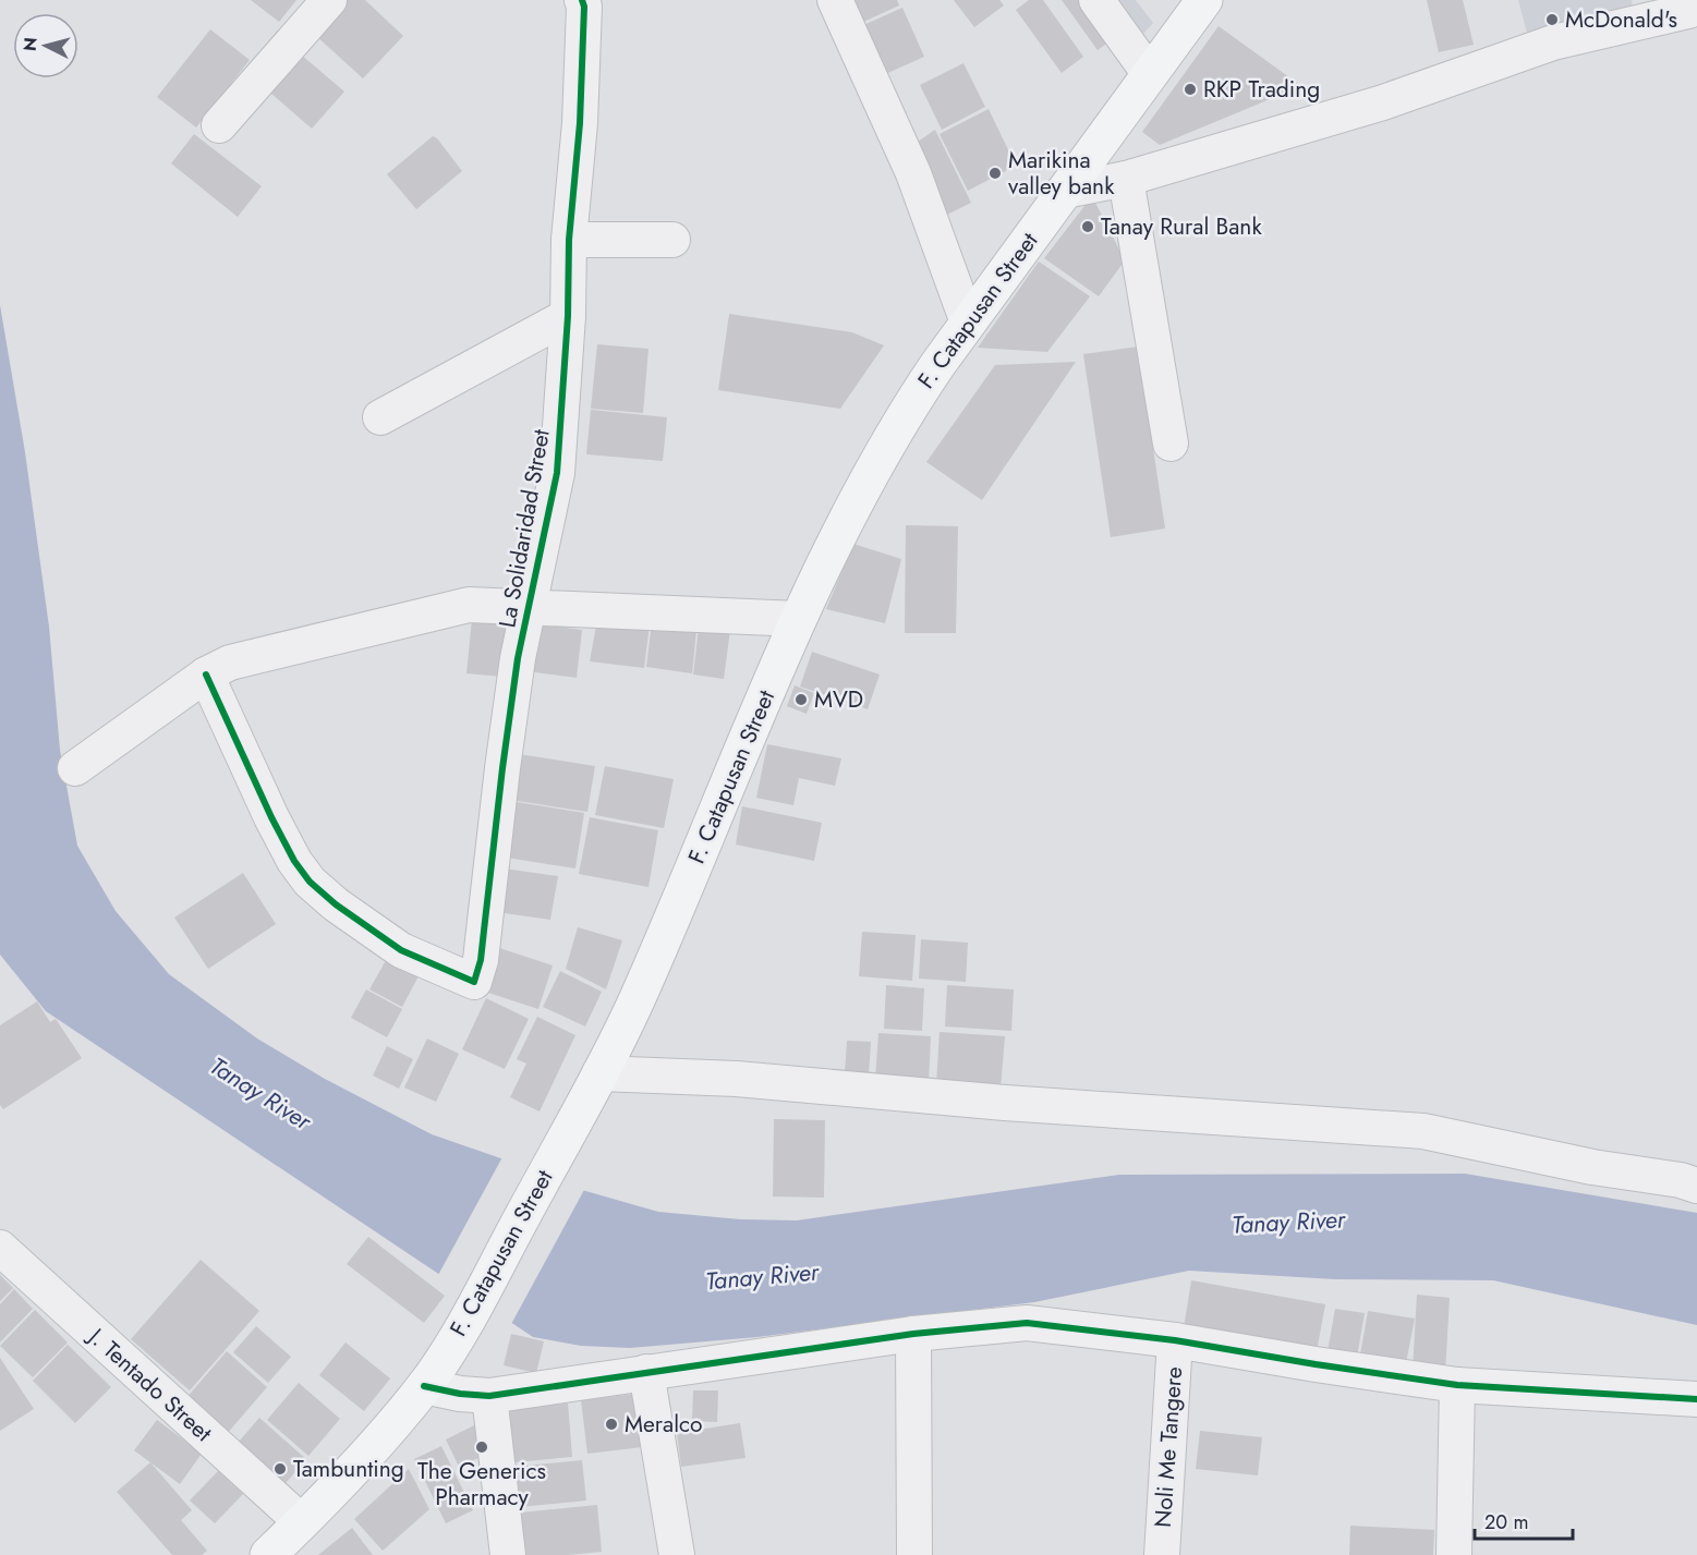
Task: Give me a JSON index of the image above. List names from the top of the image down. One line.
{"streets":{"main road":["F. Catapusan Street"],"street":["La Solidaridad Street","J. Tentado Street","Noli Me Tangere"]},"crossings":[["F. Catapusan Street","J. Tentado Street"]],"water":["Tanay River"],"places":["McDonald's","RKP Trading","Marikina valley bank","Tanay Rural Bank","MVD","Meralco","The Generics Pharmacy","Tambunting"],"scale_bar":"20 m","north":"left"}
